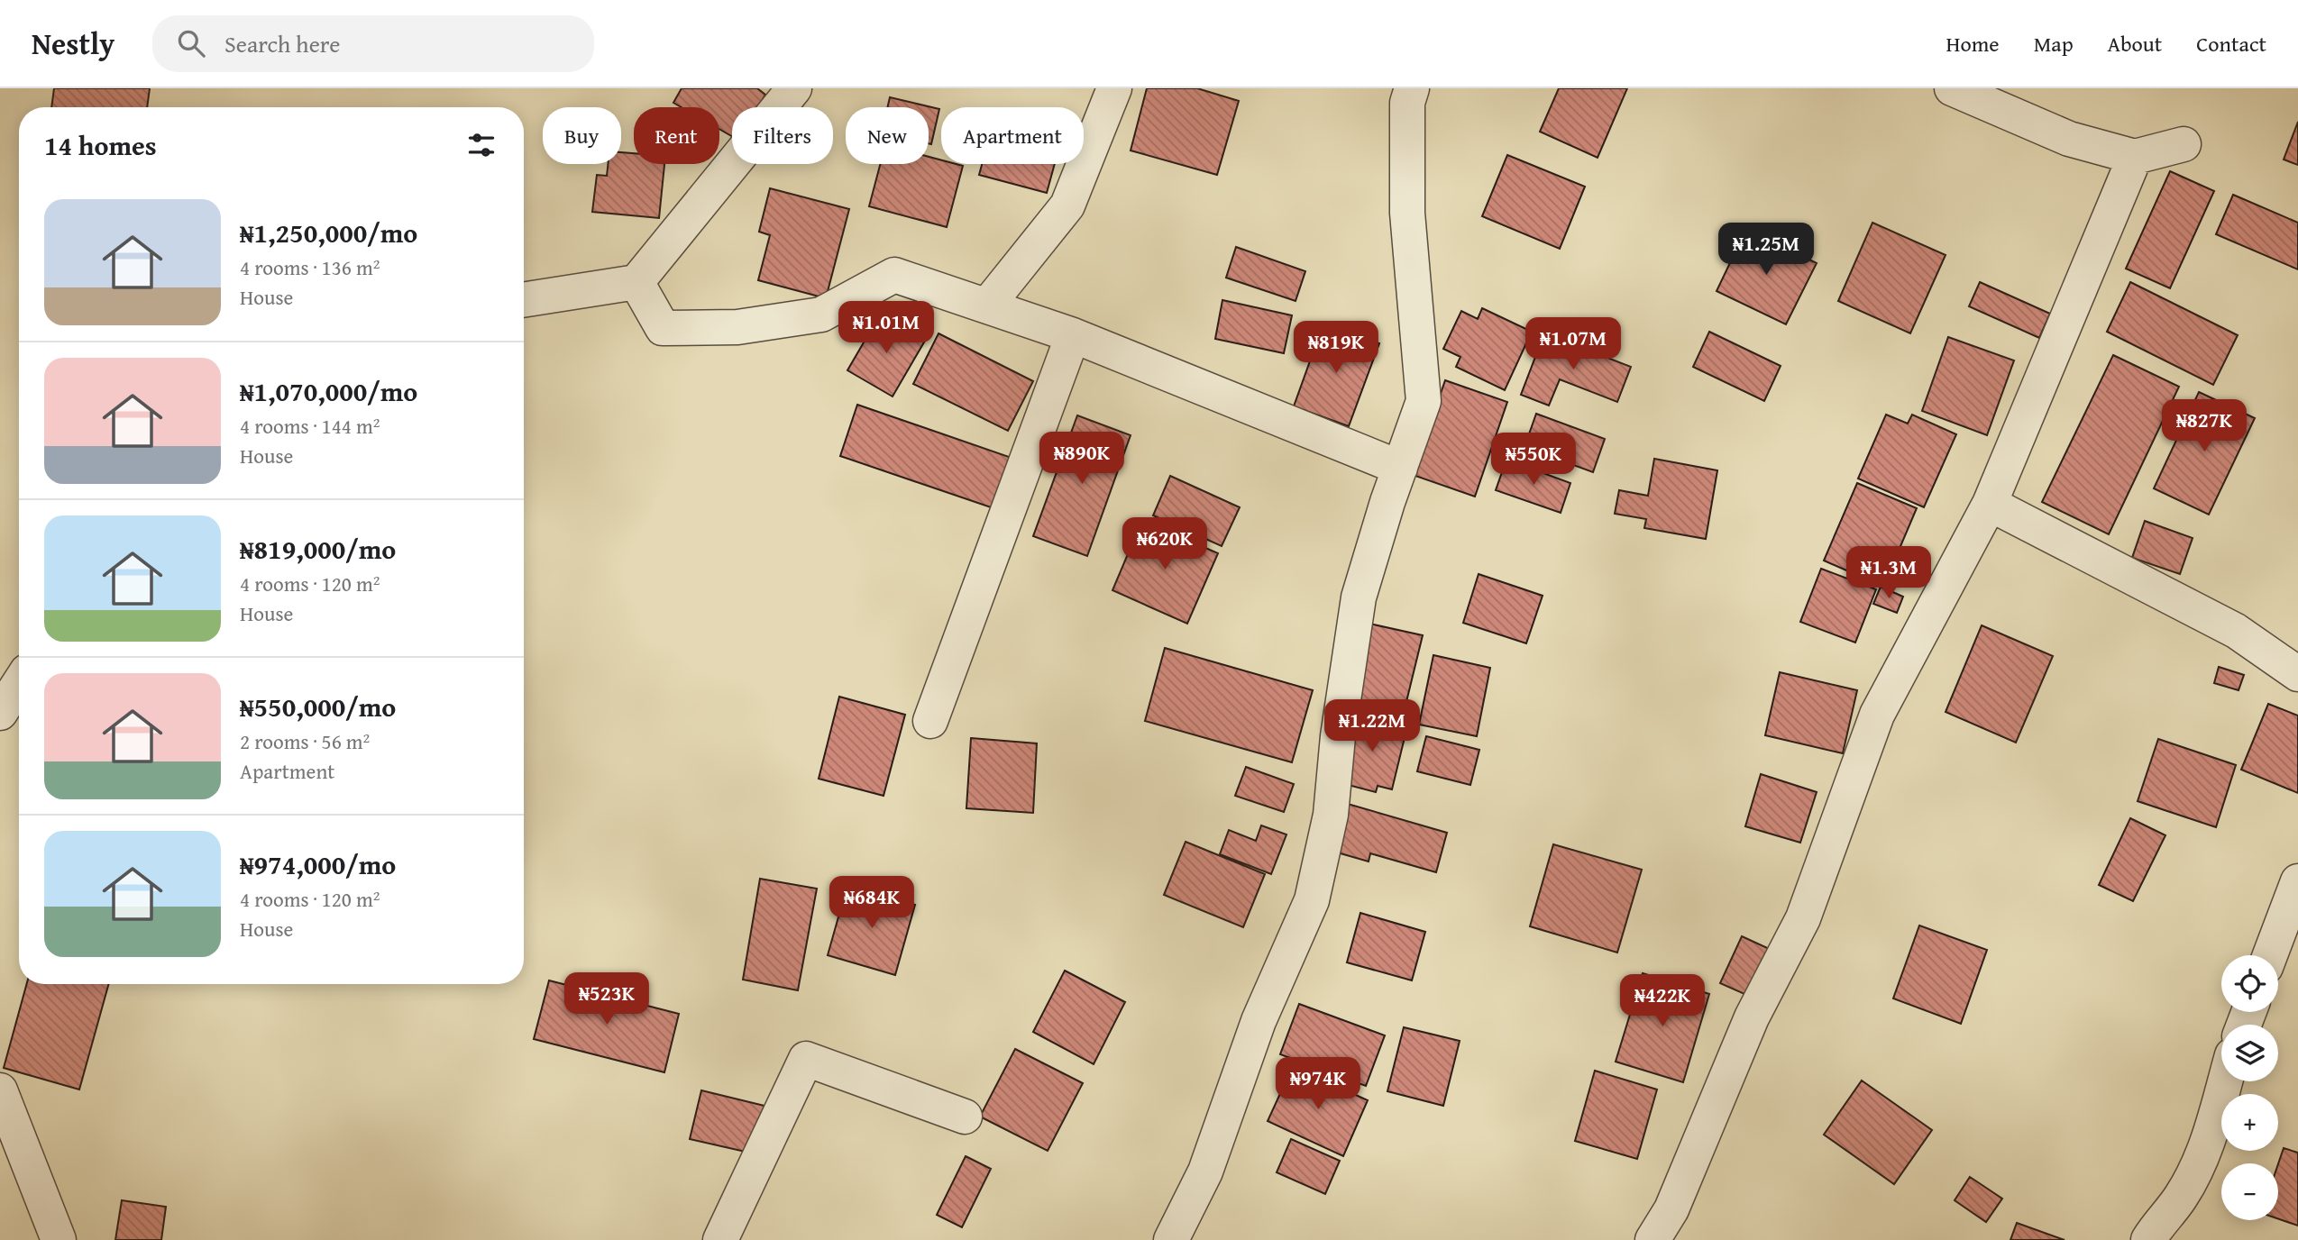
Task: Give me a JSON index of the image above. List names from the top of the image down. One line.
{"page":{"header":"Nestly","search":"Search here","nav":["Home","Map","About","Contact"],"chip":["Buy","Rent","Filters","New","Apartment"],"heading":"14 homes","list":[{"name":"₦1,250,000/mo","note":"4 rooms · 136 m² · House"},{"name":"₦1,070,000/mo","note":"4 rooms · 144 m² · House"},{"name":"₦819,000/mo","note":"4 rooms · 120 m² · House"},{"name":"₦550,000/mo","note":"2 rooms · 56 m² · Apartment"},{"name":"₦974,000/mo","note":"4 rooms · 120 m² · House"}],"price":["₦1.25M","₦1.01M","₦1.07M","₦819K","₦827K","₦890K","₦550K","₦620K","₦1.3M","₦1.22M","₦684K","₦523K","₦422K","₦974K"],"map_buttons":["+","−"]}}
